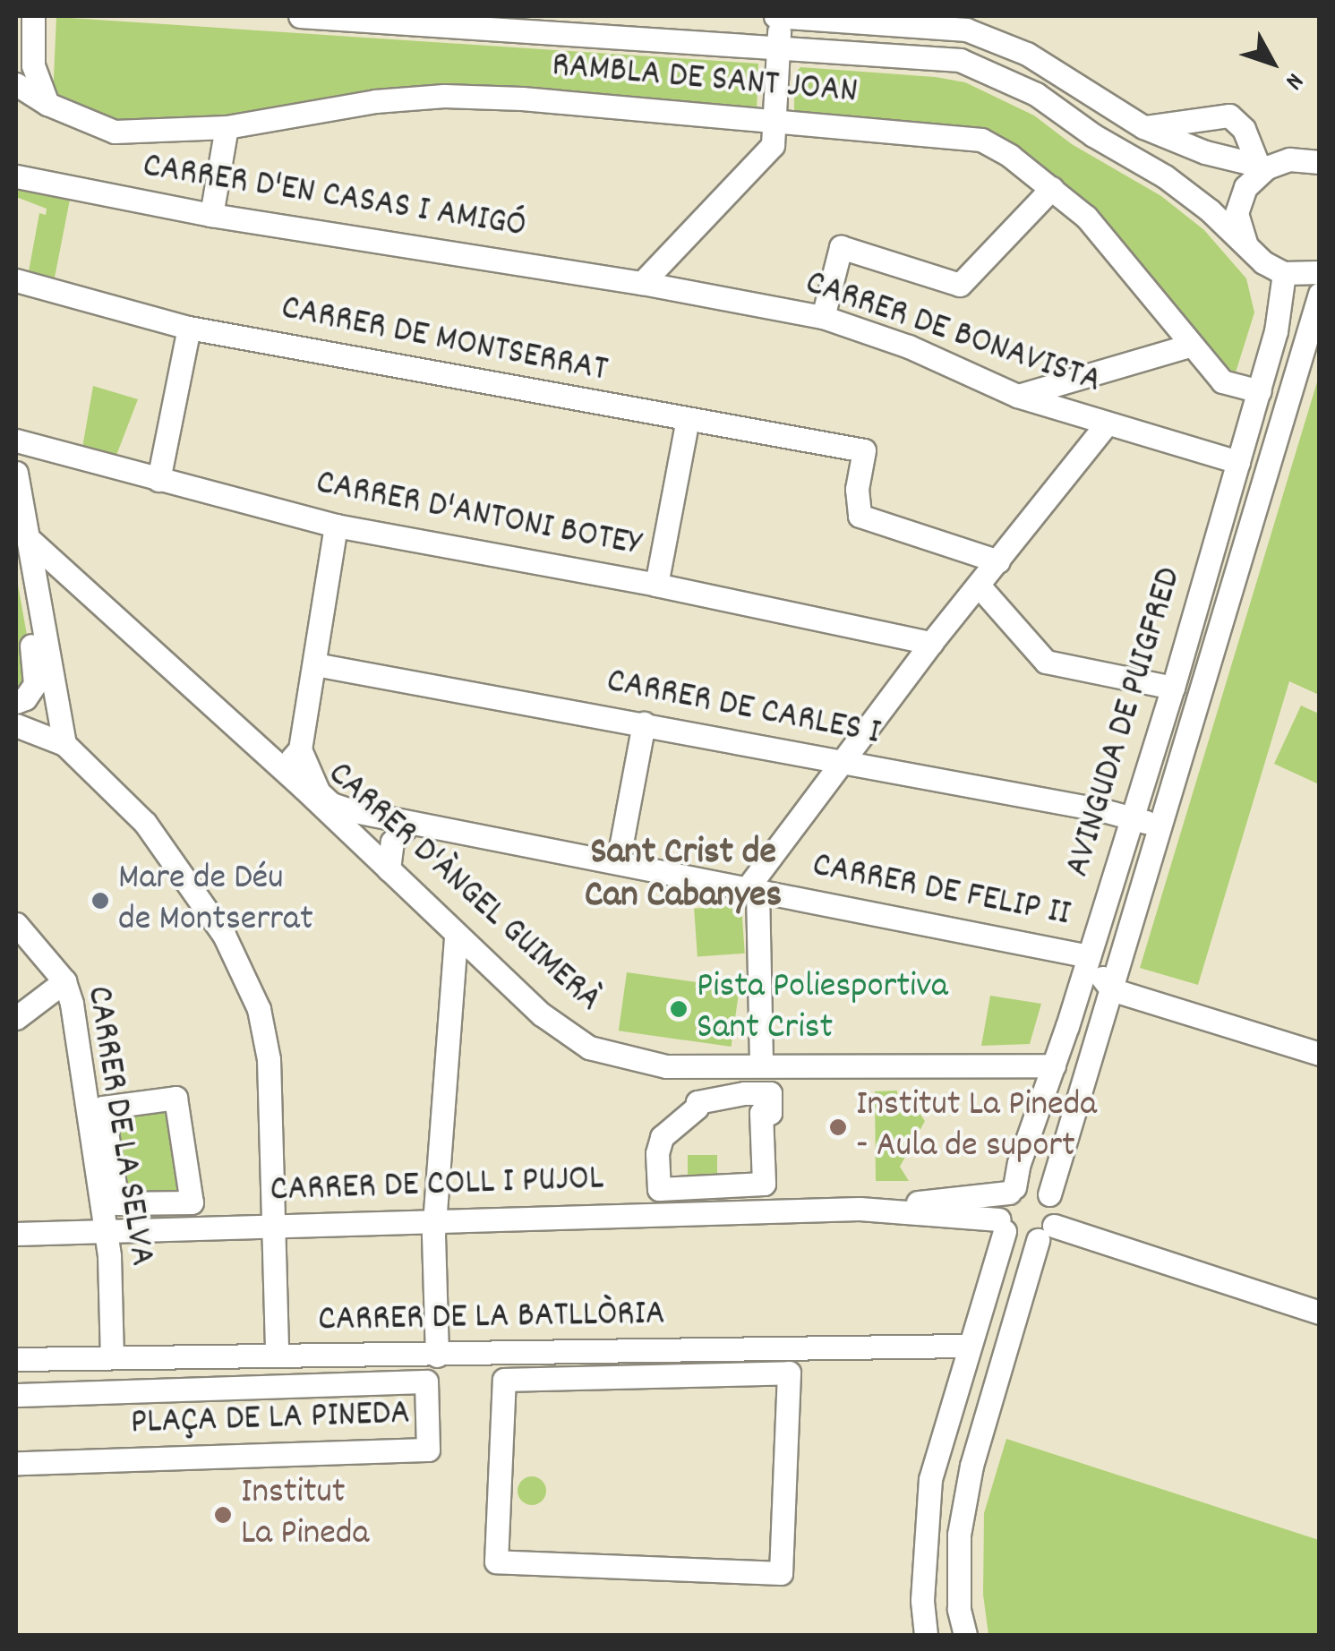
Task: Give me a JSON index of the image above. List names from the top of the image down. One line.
{"streets":{"street":["RAMBLA DE SANT JOAN","CARRER D'EN CASAS I AMIGÓ","CARRER DE BONAVISTA","CARRER DE MONTSERRAT","CARRER D'ANTONI BOTEY","CARRER DE CARLES I","AVINGUDA DE PUIGFRED","CARRER D'ÀNGEL GUIMERÀ","CARRER DE FELIP II","CARRER DE LA SELVA","CARRER DE COLL I PUJOL","CARRER DE LA BATLLÒRIA","PLAÇA DE LA PINEDA"]},"crossings":[["RAMBLA DE SANT JOAN","AVINGUDA DE PUIGFRED"],["CARRER D'EN CASAS I AMIGÓ","CARRER DE BONAVISTA"],["CARRER DE BONAVISTA","AVINGUDA DE PUIGFRED"],["CARRER DE CARLES I","AVINGUDA DE PUIGFRED"],["AVINGUDA DE PUIGFRED","CARRER D'ÀNGEL GUIMERÀ"],["AVINGUDA DE PUIGFRED","CARRER DE FELIP II"],["AVINGUDA DE PUIGFRED","CARRER DE COLL I PUJOL"],["CARRER DE LA SELVA","CARRER DE COLL I PUJOL"],["CARRER DE LA SELVA","CARRER DE LA BATLLÒRIA"]],"districts":["Sant Crist de Can Cabanyes"],"places":["Mare de Déu de Montserrat","Pista Poliesportiva Sant Crist","Institut La Pineda - Aula de suport","Institut La Pineda"],"north":"bottom right"}
